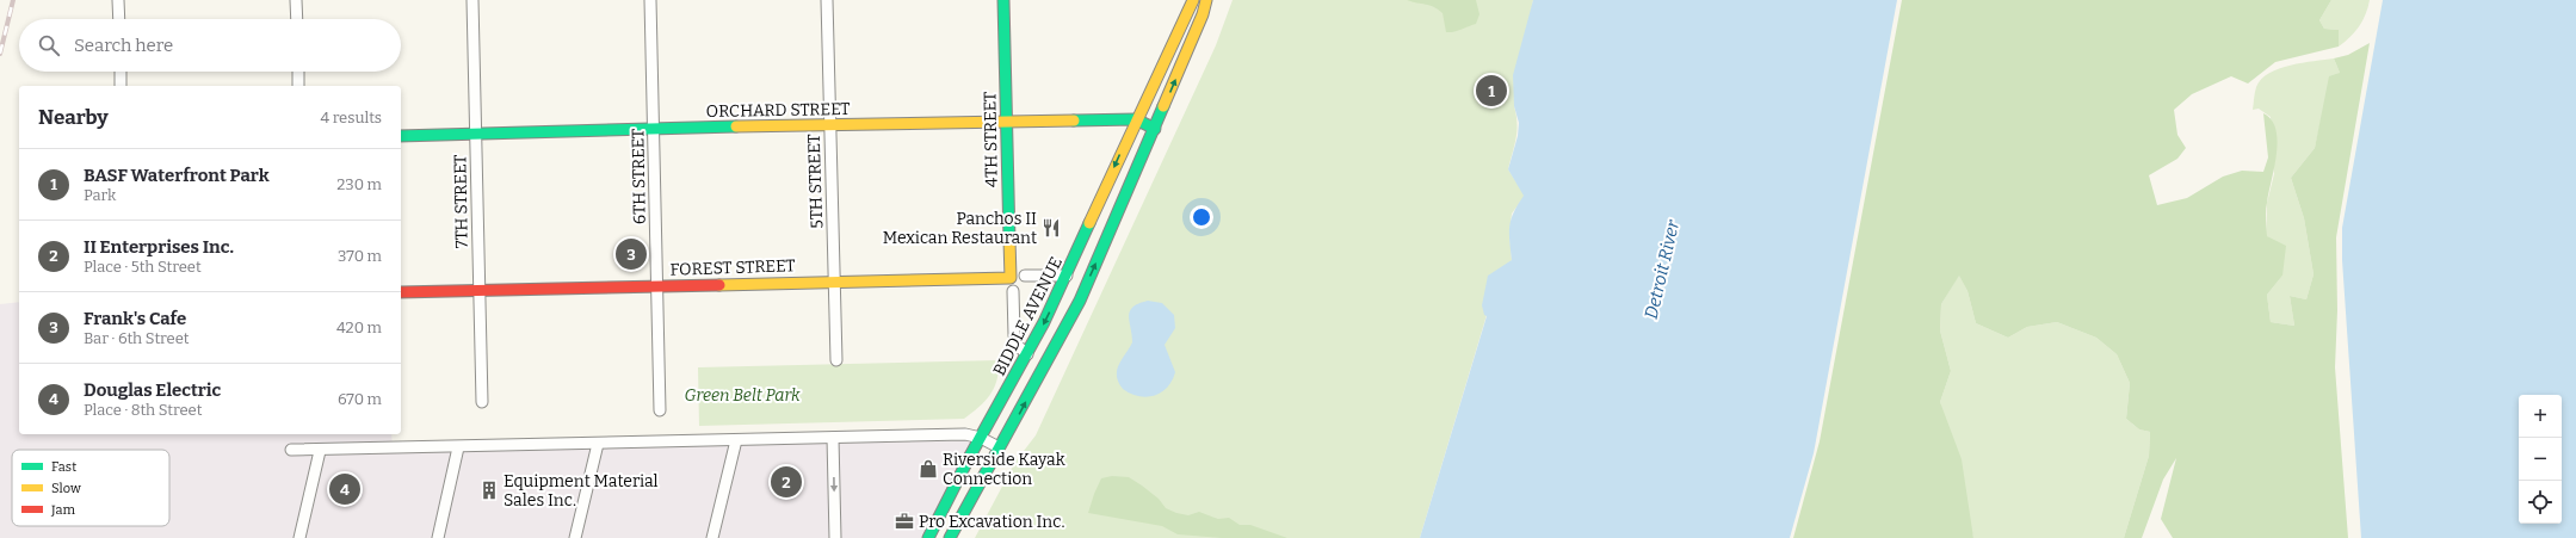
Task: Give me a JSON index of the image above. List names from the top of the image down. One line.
{"streets":{"street":["ORCHARD STREET","4TH STREET","6TH STREET","5TH STREET","7TH STREET","FOREST STREET","BIDDLE AVENUE"]},"crossings":[["ORCHARD STREET","4TH STREET"],["ORCHARD STREET","6TH STREET"],["ORCHARD STREET","5TH STREET"],["ORCHARD STREET","7TH STREET"],["ORCHARD STREET","BIDDLE AVENUE"],["4TH STREET","FOREST STREET"],["6TH STREET","FOREST STREET"],["5TH STREET","FOREST STREET"],["7TH STREET","FOREST STREET"]],"water":["Detroit River"],"parks":["Green Belt Park"],"places":{"restaurant":["Panchos II Mexican Restaurant"],"shop":["Riverside Kayak Connection"],"building":["Equipment Material Sales Inc."],"office":["Pro Excavation Inc."]},"legend":["Fast","Slow","Jam"],"page":{"search":"Search here","pins":["1","3","2","4"],"heading":["Nearby","4 results"],"list":[{"mark":"1","name":"BASF Waterfront Park","note":"Park","value":"230 m"},{"mark":"2","name":"II Enterprises Inc.","note":"Place · 5th Street","value":"370 m"},{"mark":"3","name":"Frank's Cafe","note":"Bar · 6th Street","value":"420 m"},{"mark":"4","name":"Douglas Electric","note":"Place · 8th Street","value":"670 m"}],"map_buttons":["+","−"]}}
